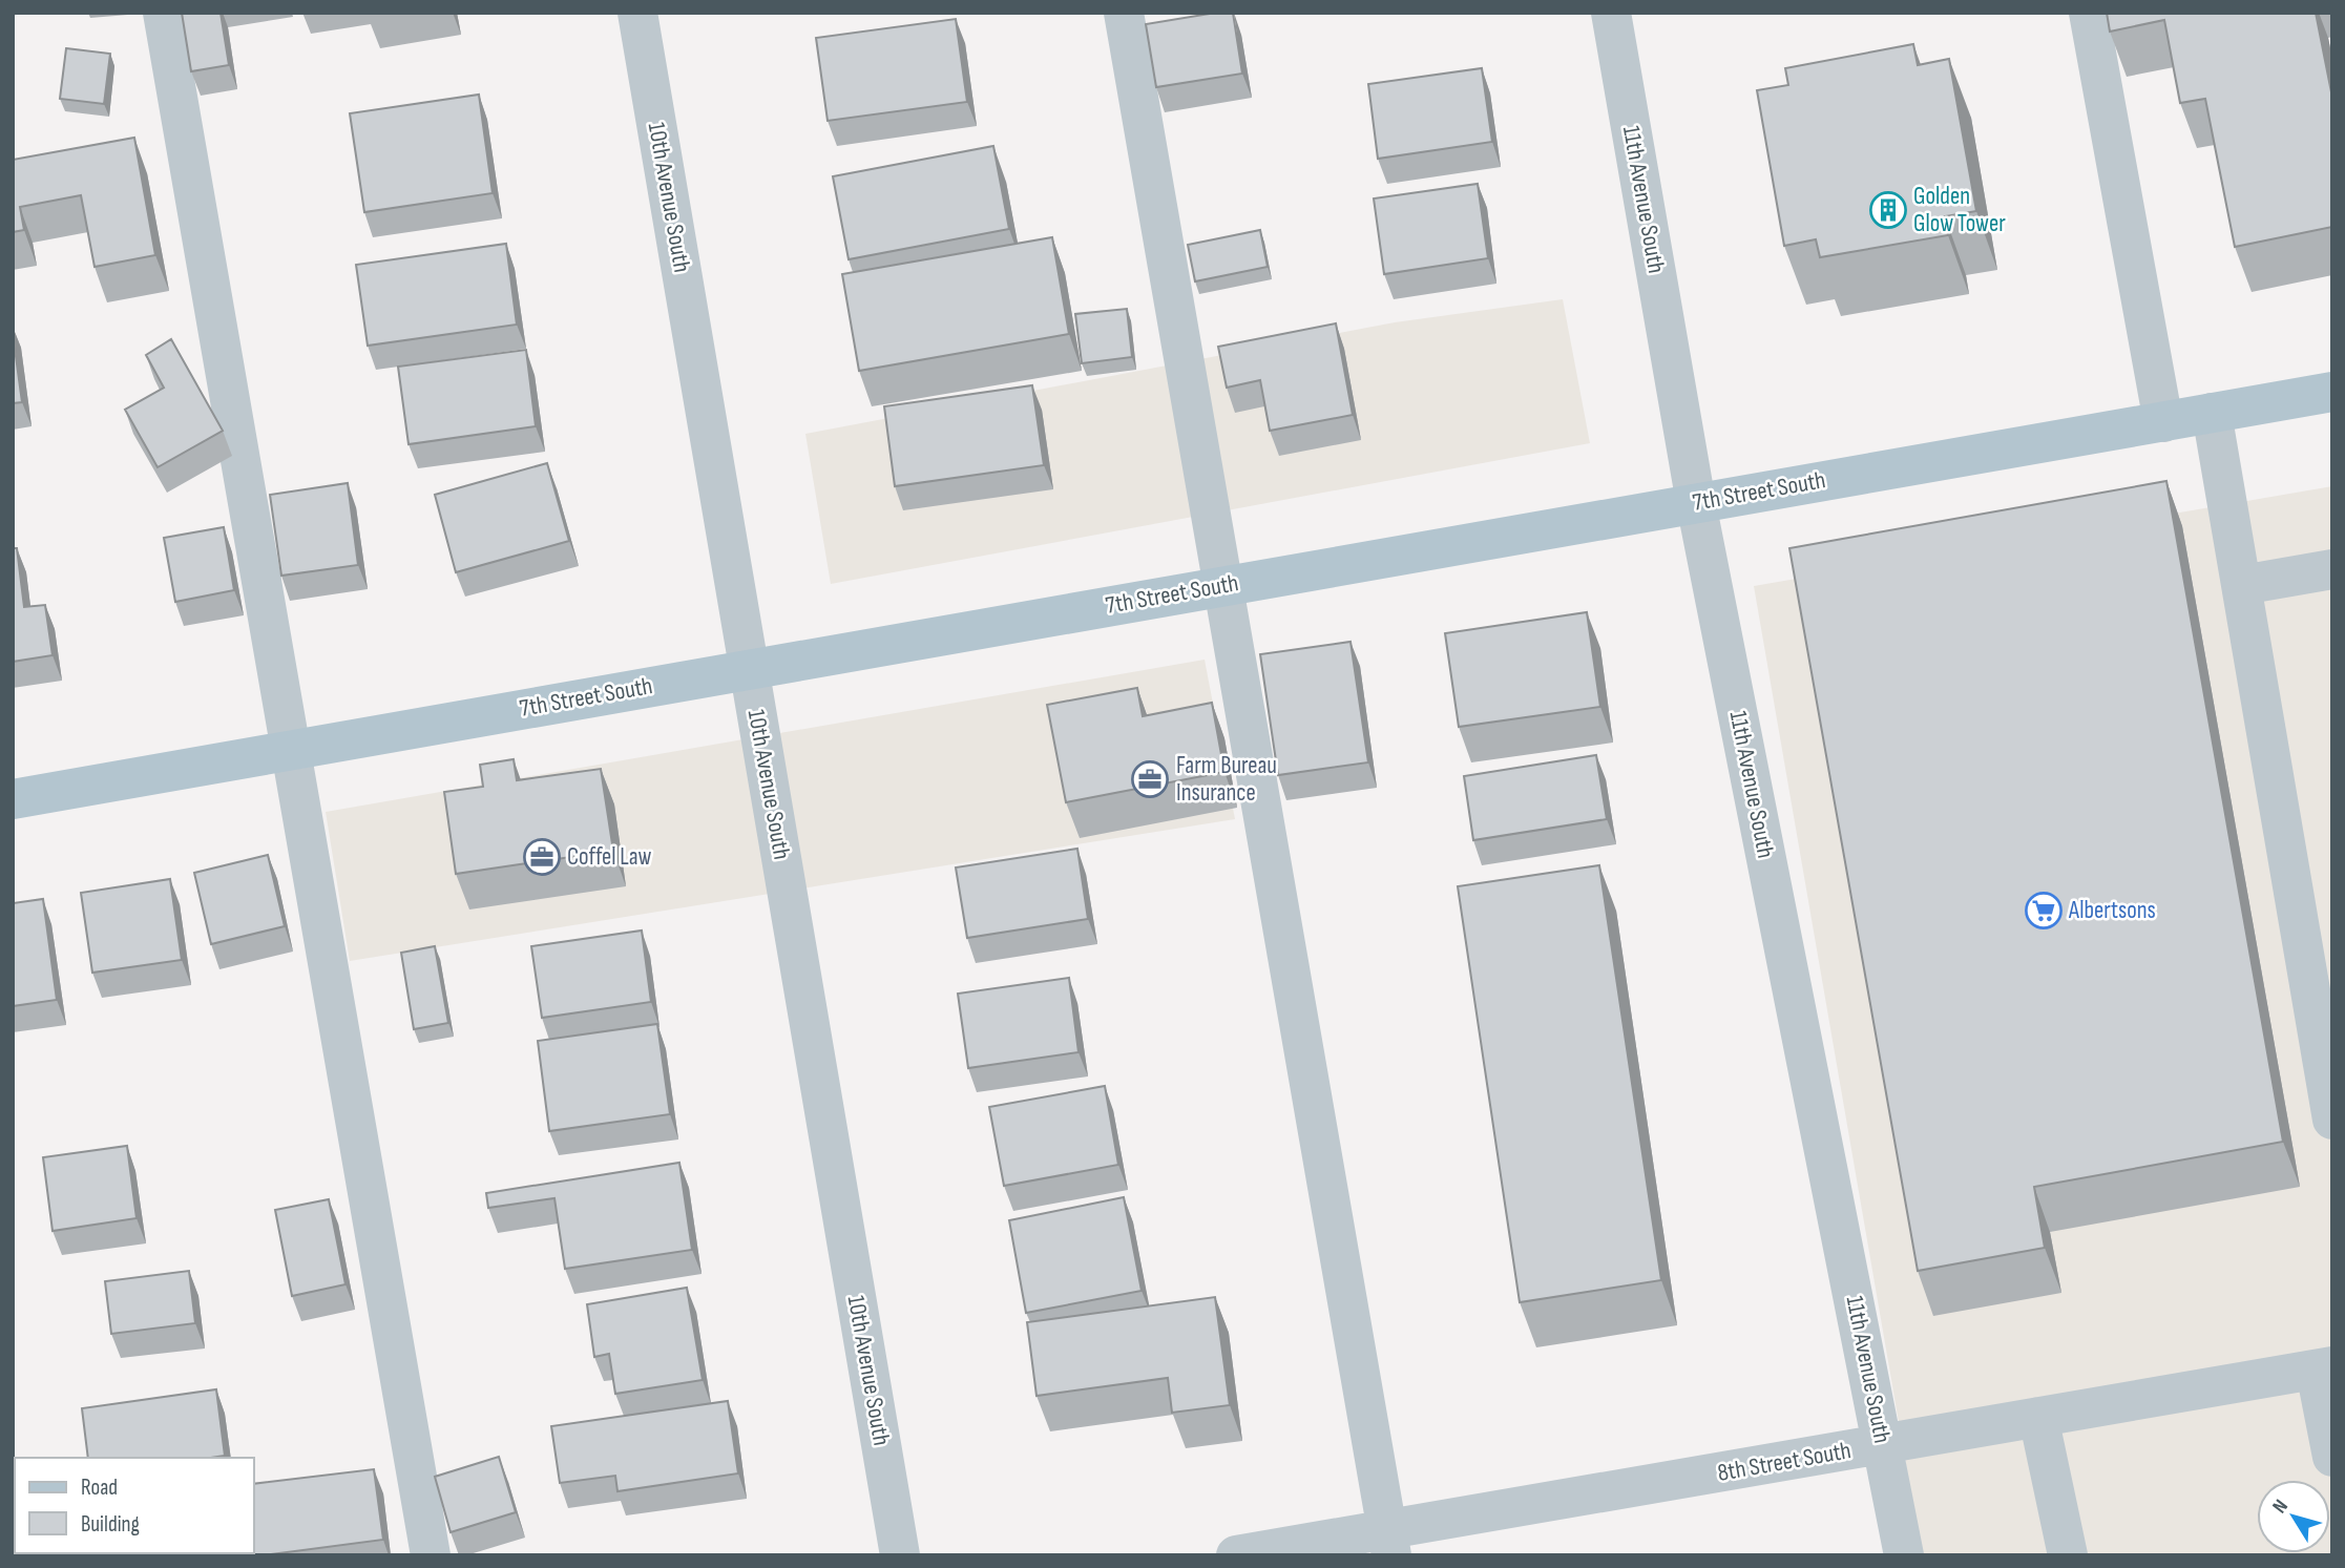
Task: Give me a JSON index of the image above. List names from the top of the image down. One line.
{"streets":{"main road":["7th Street South"],"street":["10th Avenue South","11th Avenue South","8th Street South"]},"crossings":[["10th Avenue South","7th Street South"],["11th Avenue South","7th Street South"],["11th Avenue South","8th Street South"]],"places":{"building":["Golden Glow Tower"],"office":["Farm Bureau Insurance","Coffel Law"],"supermarket":["Albertsons"]},"legend":["Road","Building"],"north":"top left"}
